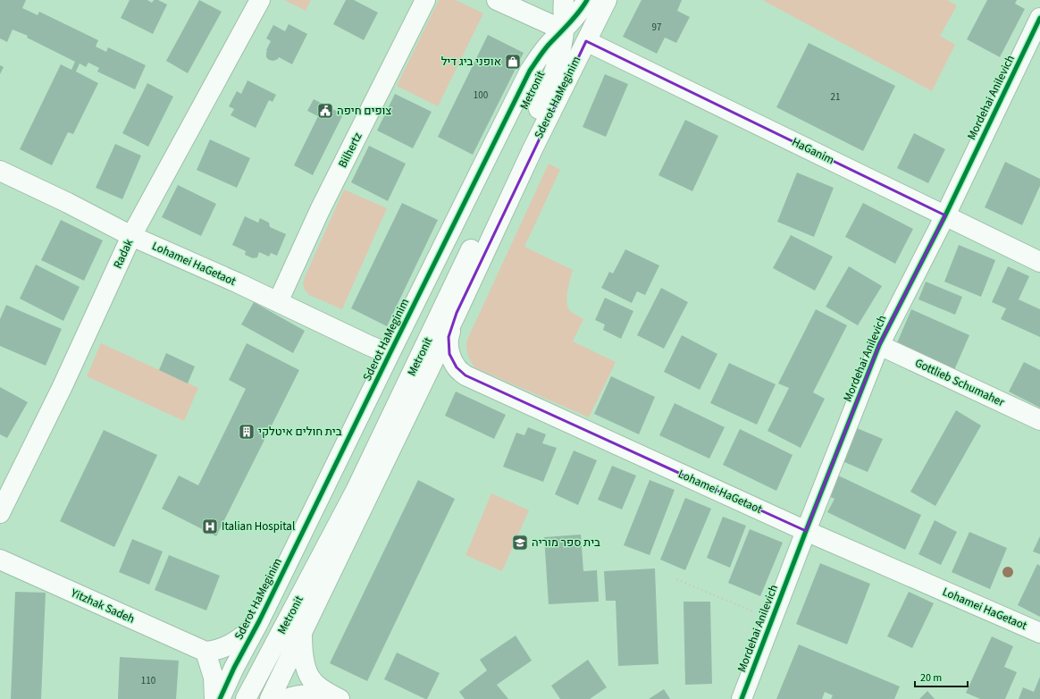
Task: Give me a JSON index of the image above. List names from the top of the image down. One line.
{"streets":{"street":["Metronit","Sderot HaMeginim","Mordehai Anilevich","Bilhertz","HaGanim","Radak","Lohamei HaGetaot","Gottlieb Schumaher","Yitzhak Sadeh"]},"crossings":[["Metronit","Sderot HaMeginim"],["Sderot HaMeginim","HaGanim"],["Sderot HaMeginim","Lohamei HaGetaot"],["Mordehai Anilevich","HaGanim"],["Mordehai Anilevich","Lohamei HaGetaot"],["Mordehai Anilevich","Gottlieb Schumaher"],["Bilhertz","Lohamei HaGetaot"],["Radak","Lohamei HaGetaot"]],"places":{"shop":["אופני ביג דיל"],"public building":["צופים חיפה"],"building":["בית חולים איטלקי"],"hospital":["Italian Hospital"],"school or university":["בית ספר מוריה"]},"house_numbers":["97","100","21","110"],"scale_bar":"20 m"}
